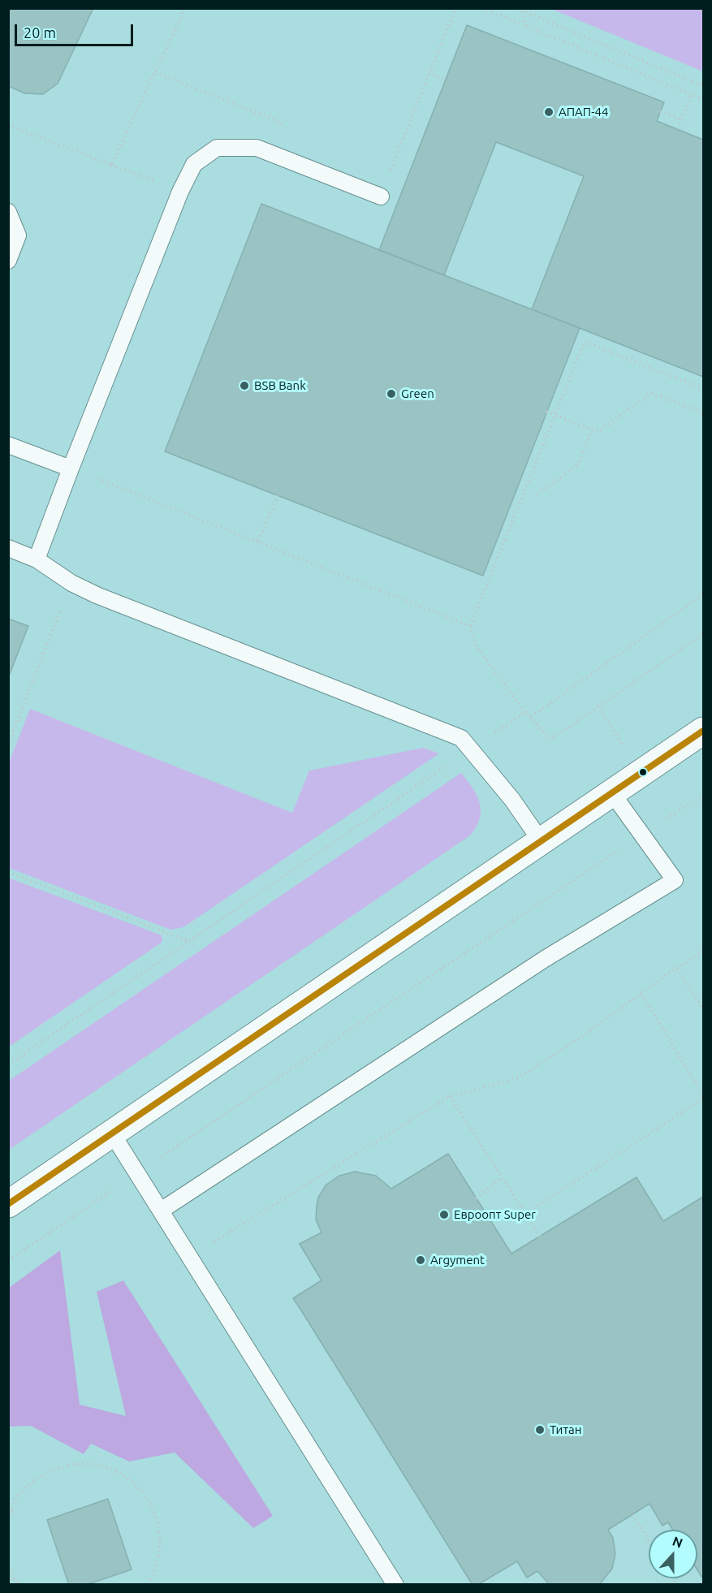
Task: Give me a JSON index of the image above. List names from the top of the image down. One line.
{"places":["АПАП-44","BSB Bank","Green","Евроопт Super","Argyment","Титан"],"scale_bar":"20 m","north":"top"}
